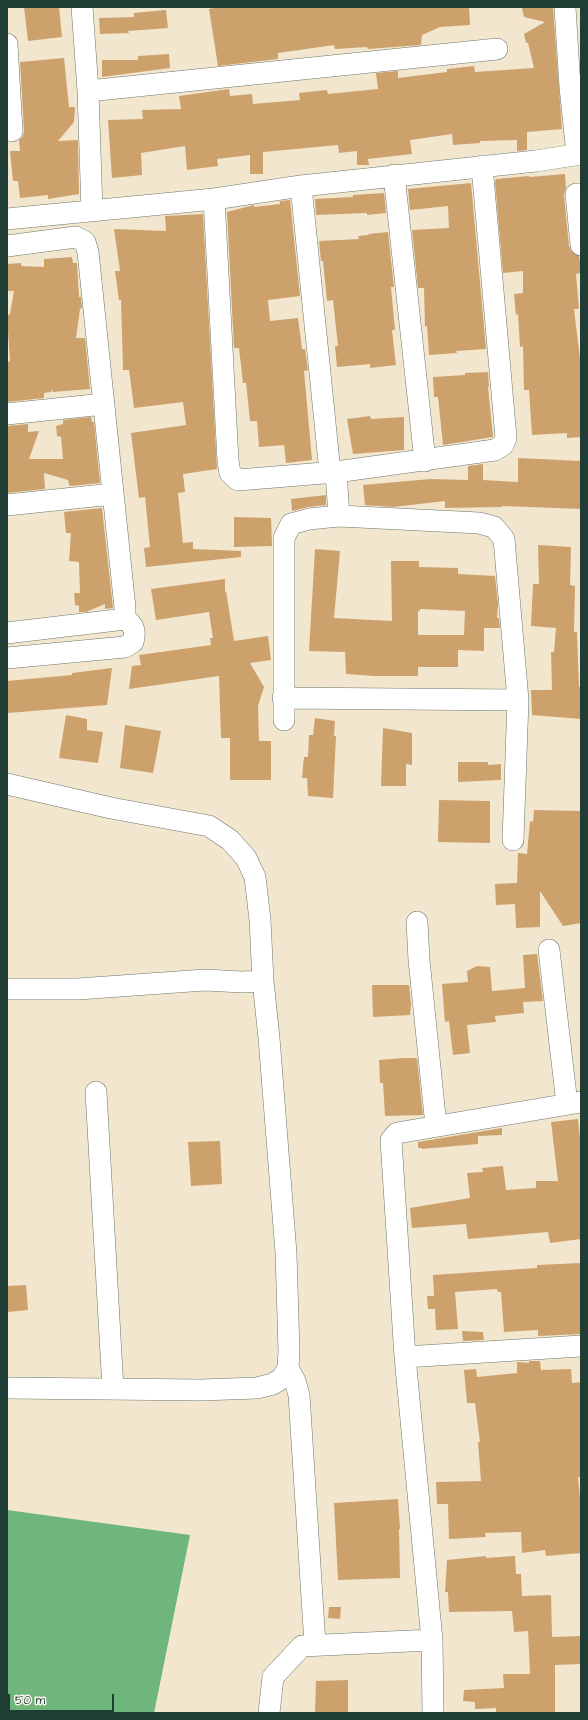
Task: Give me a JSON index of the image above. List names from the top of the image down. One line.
{"scale_bar":"50 m"}
